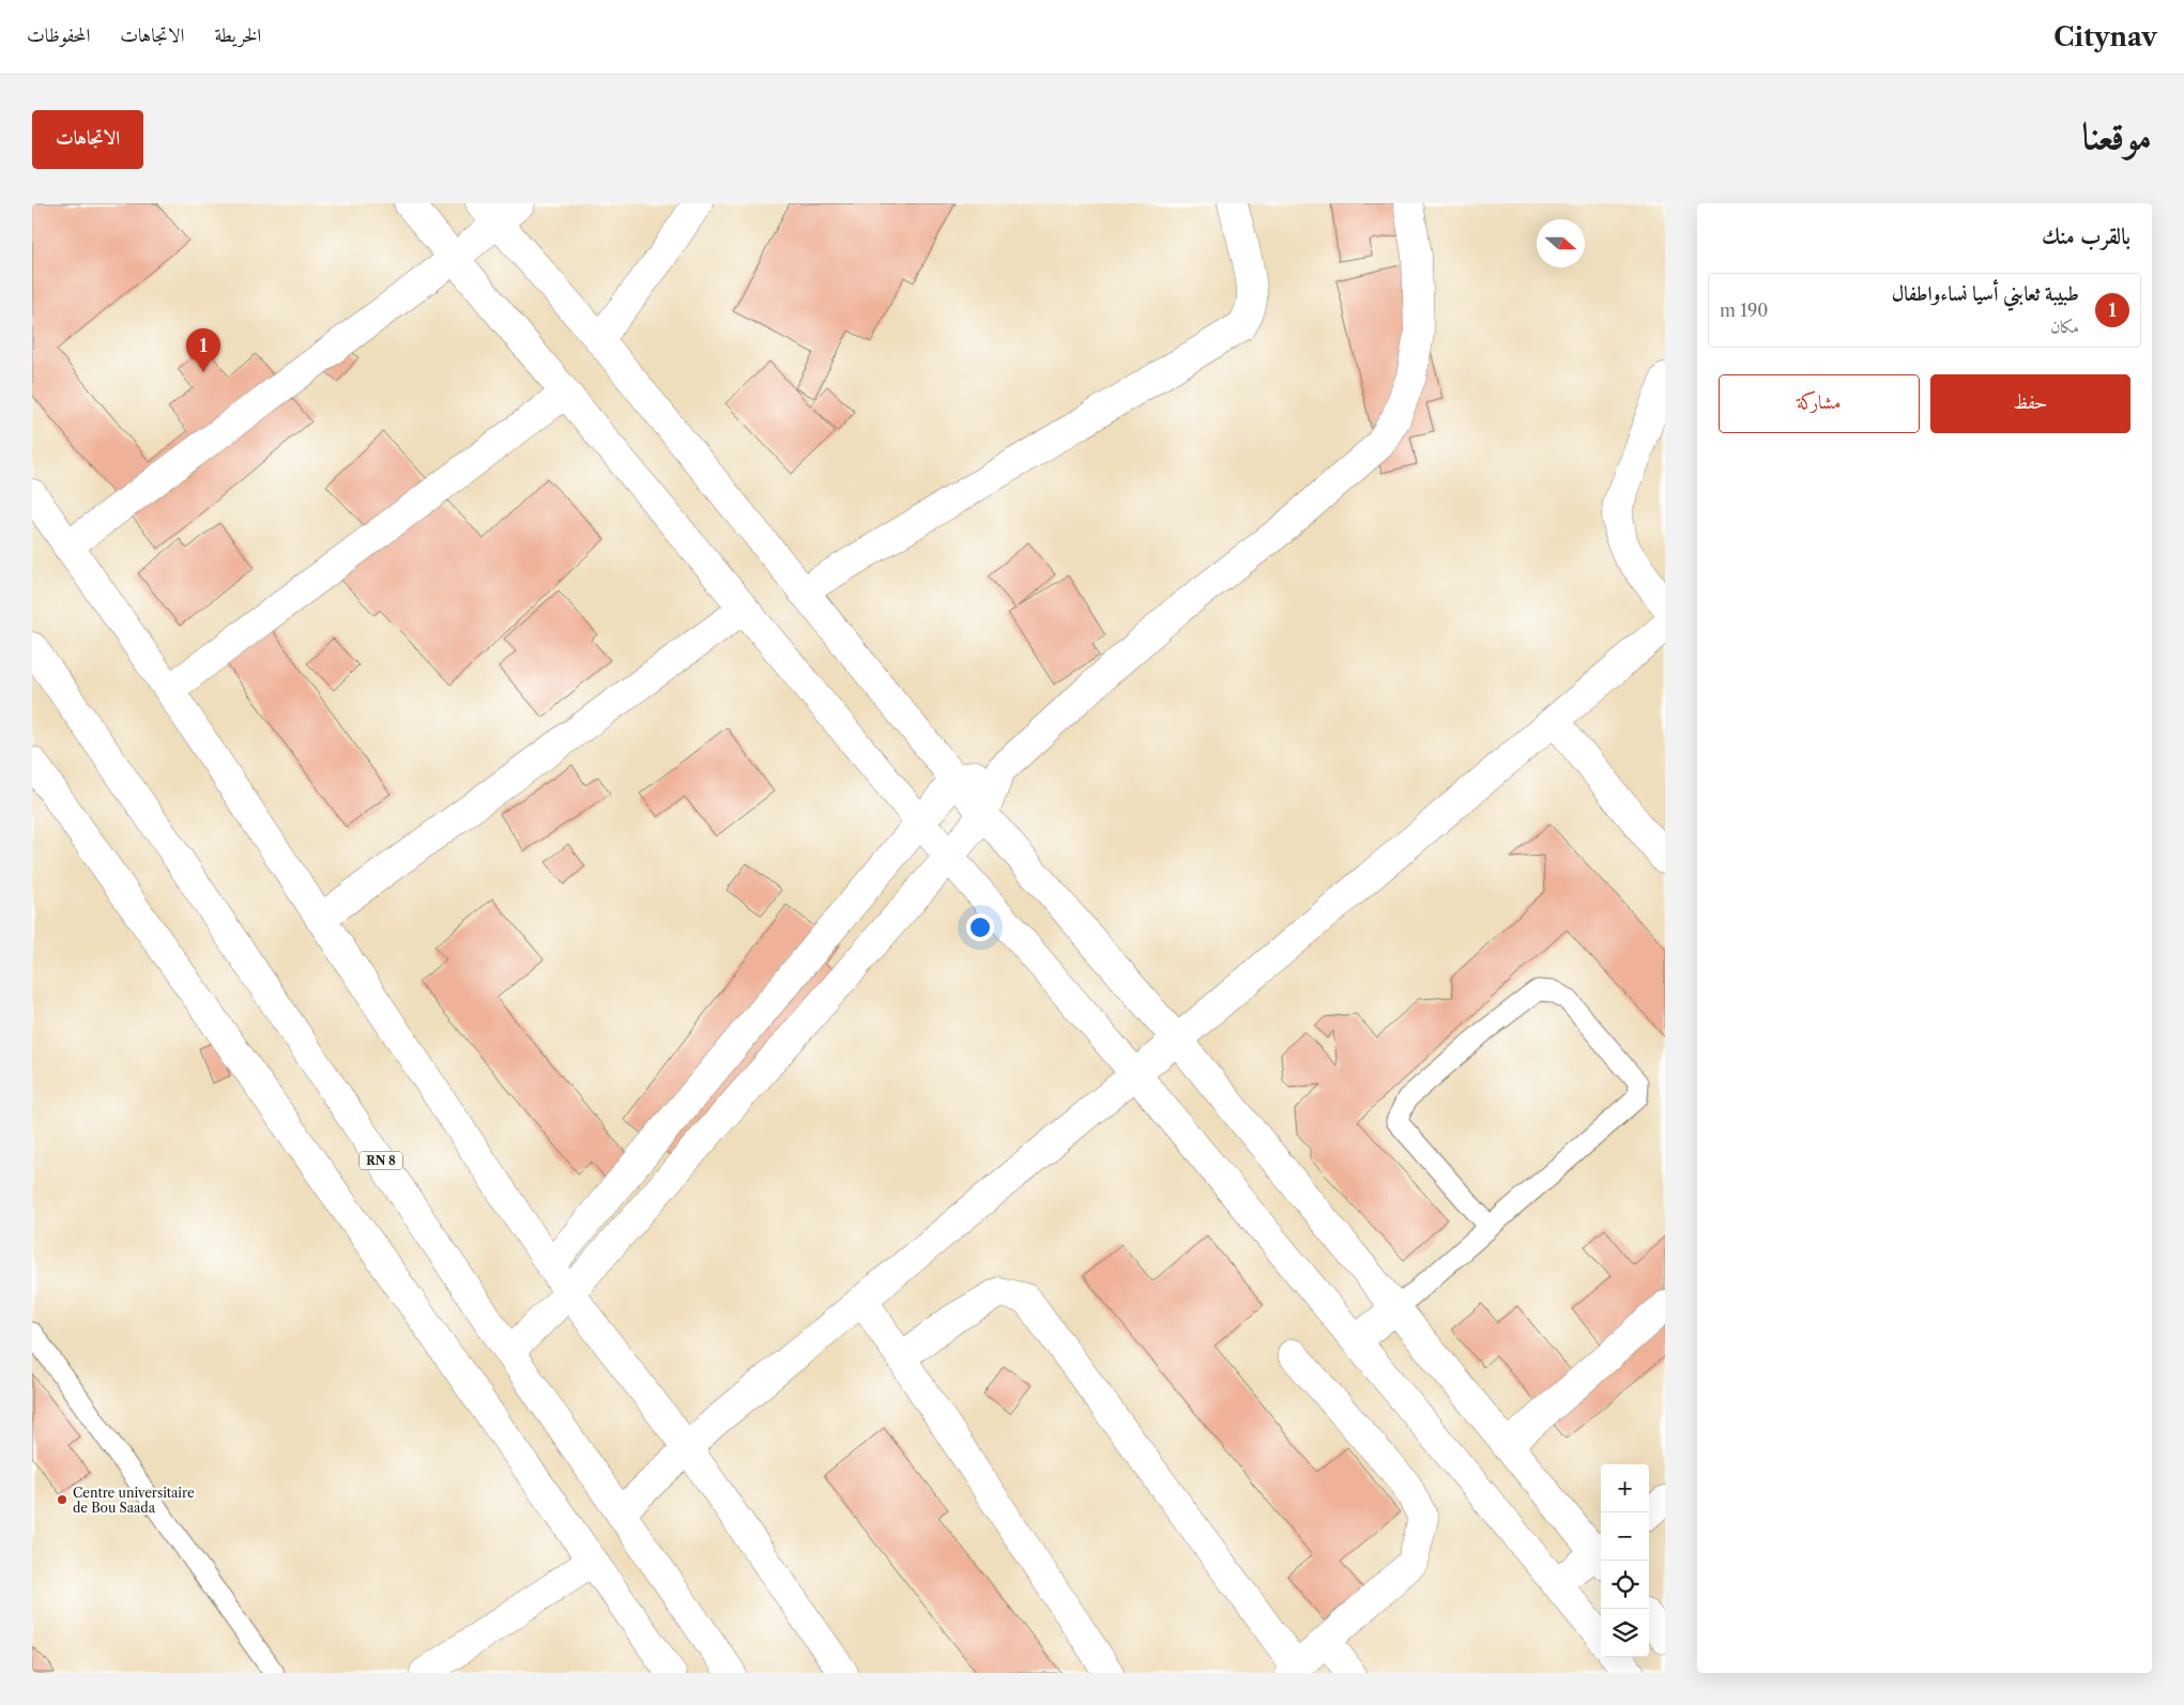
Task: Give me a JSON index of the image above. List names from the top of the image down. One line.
{"streets":{"main road":["RN 8"]},"places":["Centre universitaire de Bou Saada"],"north":"right","page":{"header":"Citynav","nav":["الخريطة","الاتجاهات","المحفوظات"],"title":"موقعنا","buttons":["الاتجاهات",["حفظ","مشاركة"]],"heading":"بالقرب منك","list":[{"mark":"1","name":"طبيبة ثعابني أسيا نساءواطفال","note":"مكان","value":"190 m"}],"pins":"1","map_buttons":["+","−"]}}
